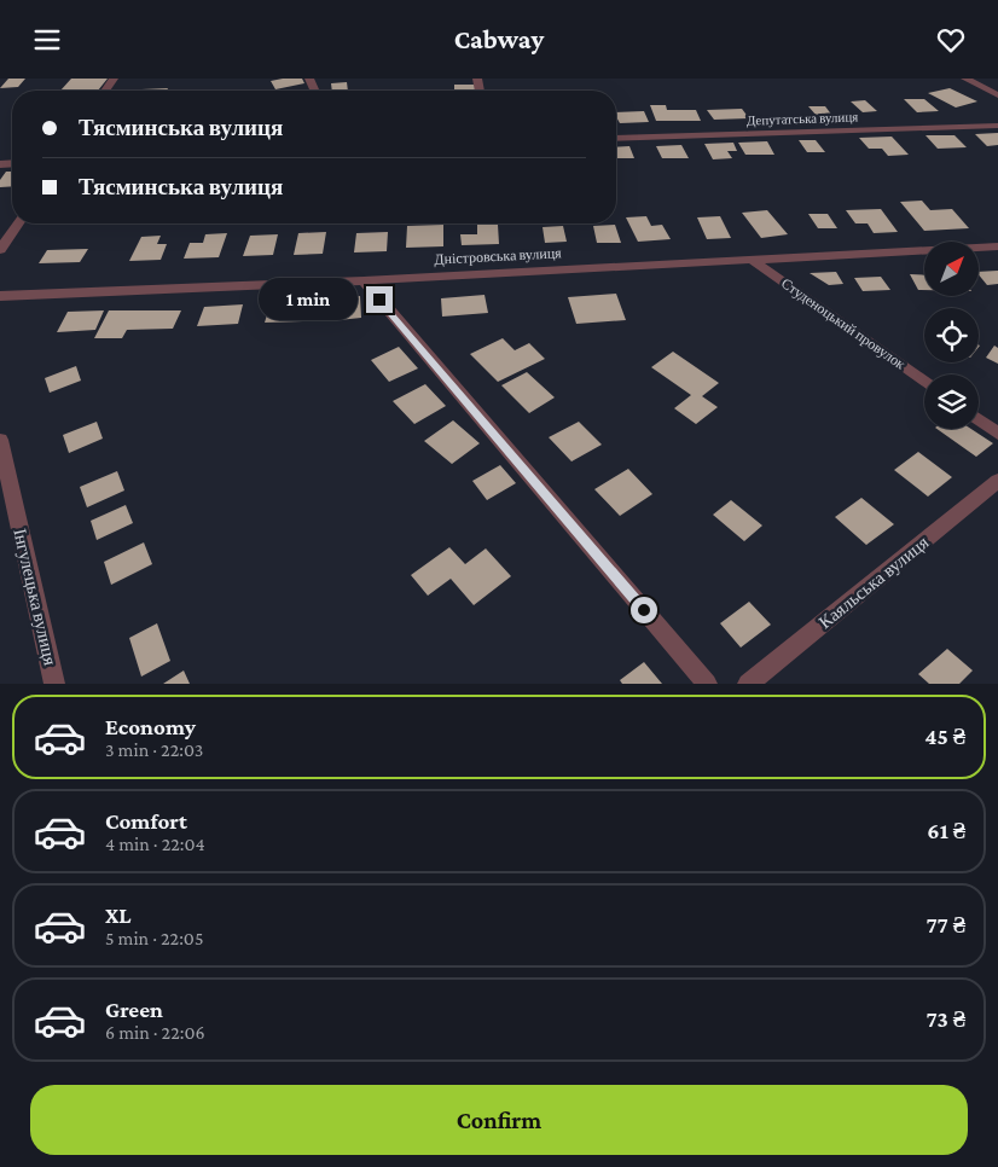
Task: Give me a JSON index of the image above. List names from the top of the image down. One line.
{"streets":{"street":["Депутатська вулиця","Дністровська вулиця","Студеноцький провулок","Каяльська вулиця","Інгулецька вулиця"]},"crossings":[["Дністровська вулиця","Студеноцький провулок"]],"north":"top right","page":{"header":"Cabway","banner":["Тясминська вулиця","Тясминська вулиця"],"bubble":"1 min","list":[{"name":"Economy","note":"3 min · 22:03","value":"45 ₴"},{"name":"Comfort","note":"4 min · 22:04","value":"61 ₴"},{"name":"XL","note":"5 min · 22:05","value":"77 ₴"},{"name":"Green","note":"6 min · 22:06","value":"73 ₴"}],"buttons":"Confirm"}}
